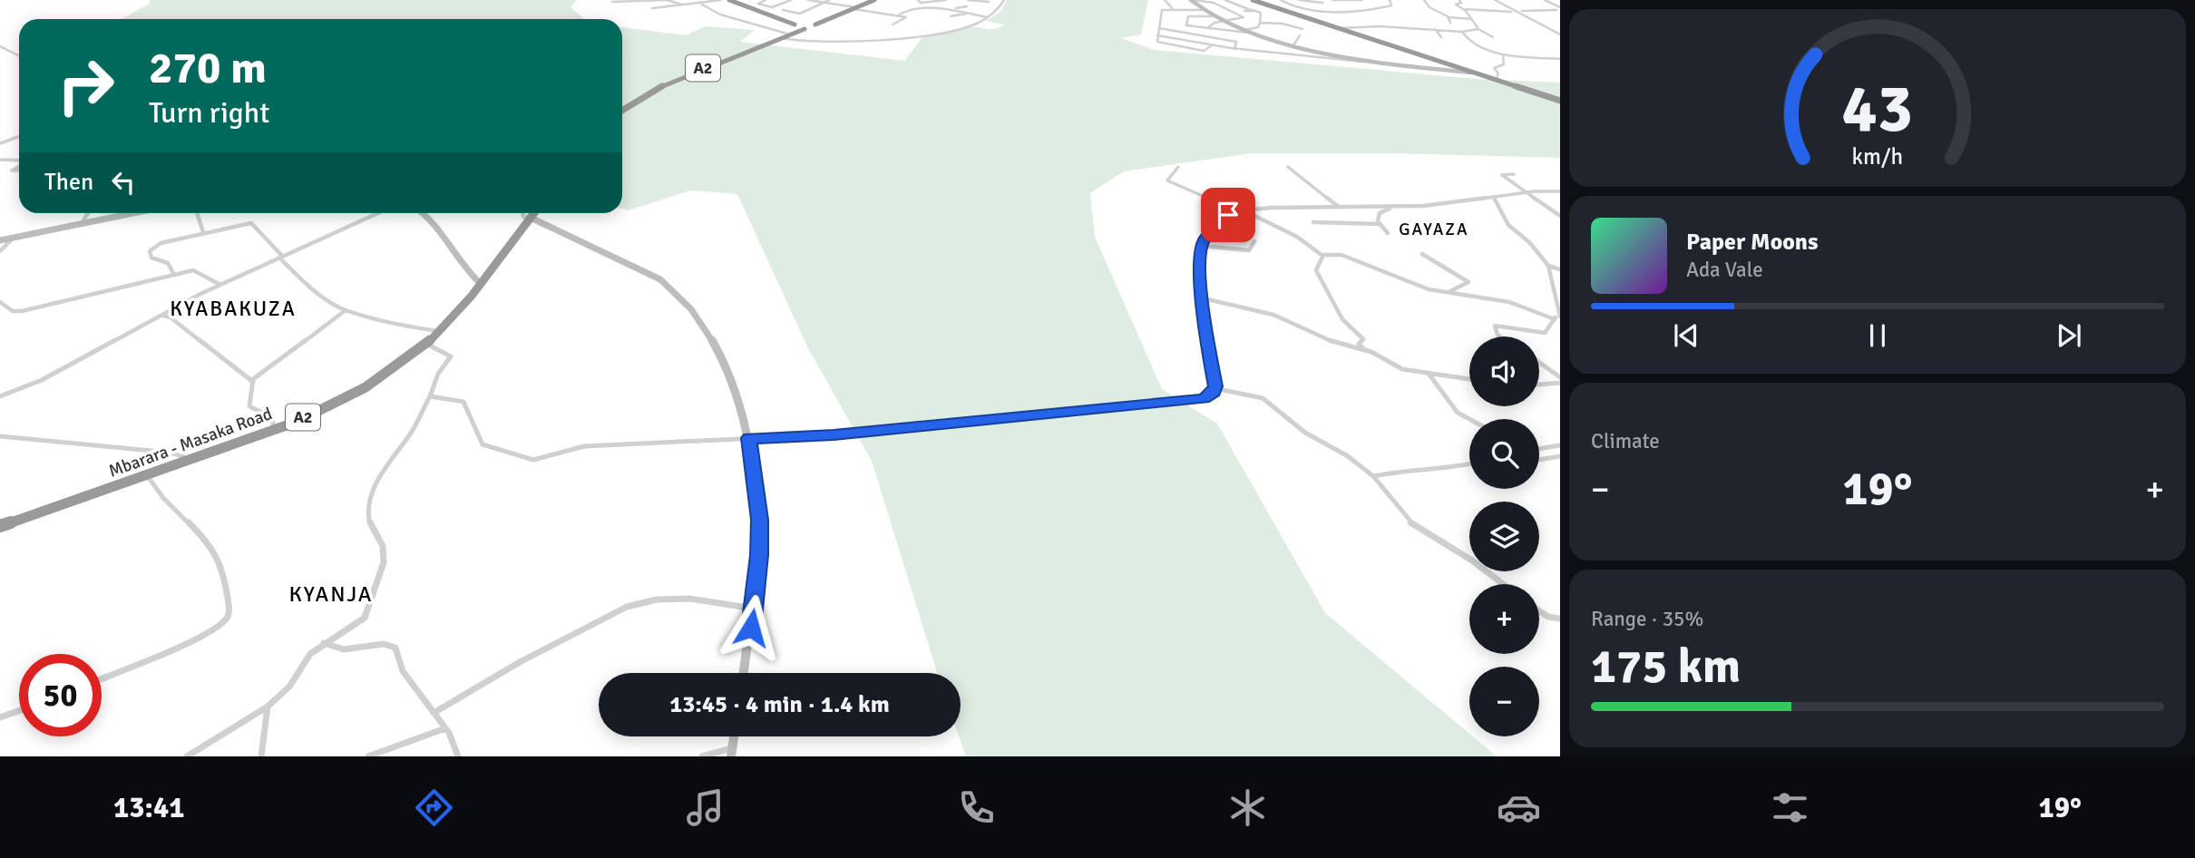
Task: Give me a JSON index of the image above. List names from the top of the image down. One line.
{"streets":{"highway":["A2","Mbarara - Masaka Road"]},"districts":["GAYAZA","KYABAKUZA","KYANJA"],"page":{"turn":["270 m","Turn right"],"then":"Then","song":["Paper Moons","Ada Vale"],"map_buttons":["+","−"],"tile":["Climate",["Range · 35%","175 km"]],"heat":["−","19°","+"],"limit":"50","trip":"13:45 · 4 min · 1.4 km","tabs":["13:41","19°"],"gauge":["43","km/h"]}}
